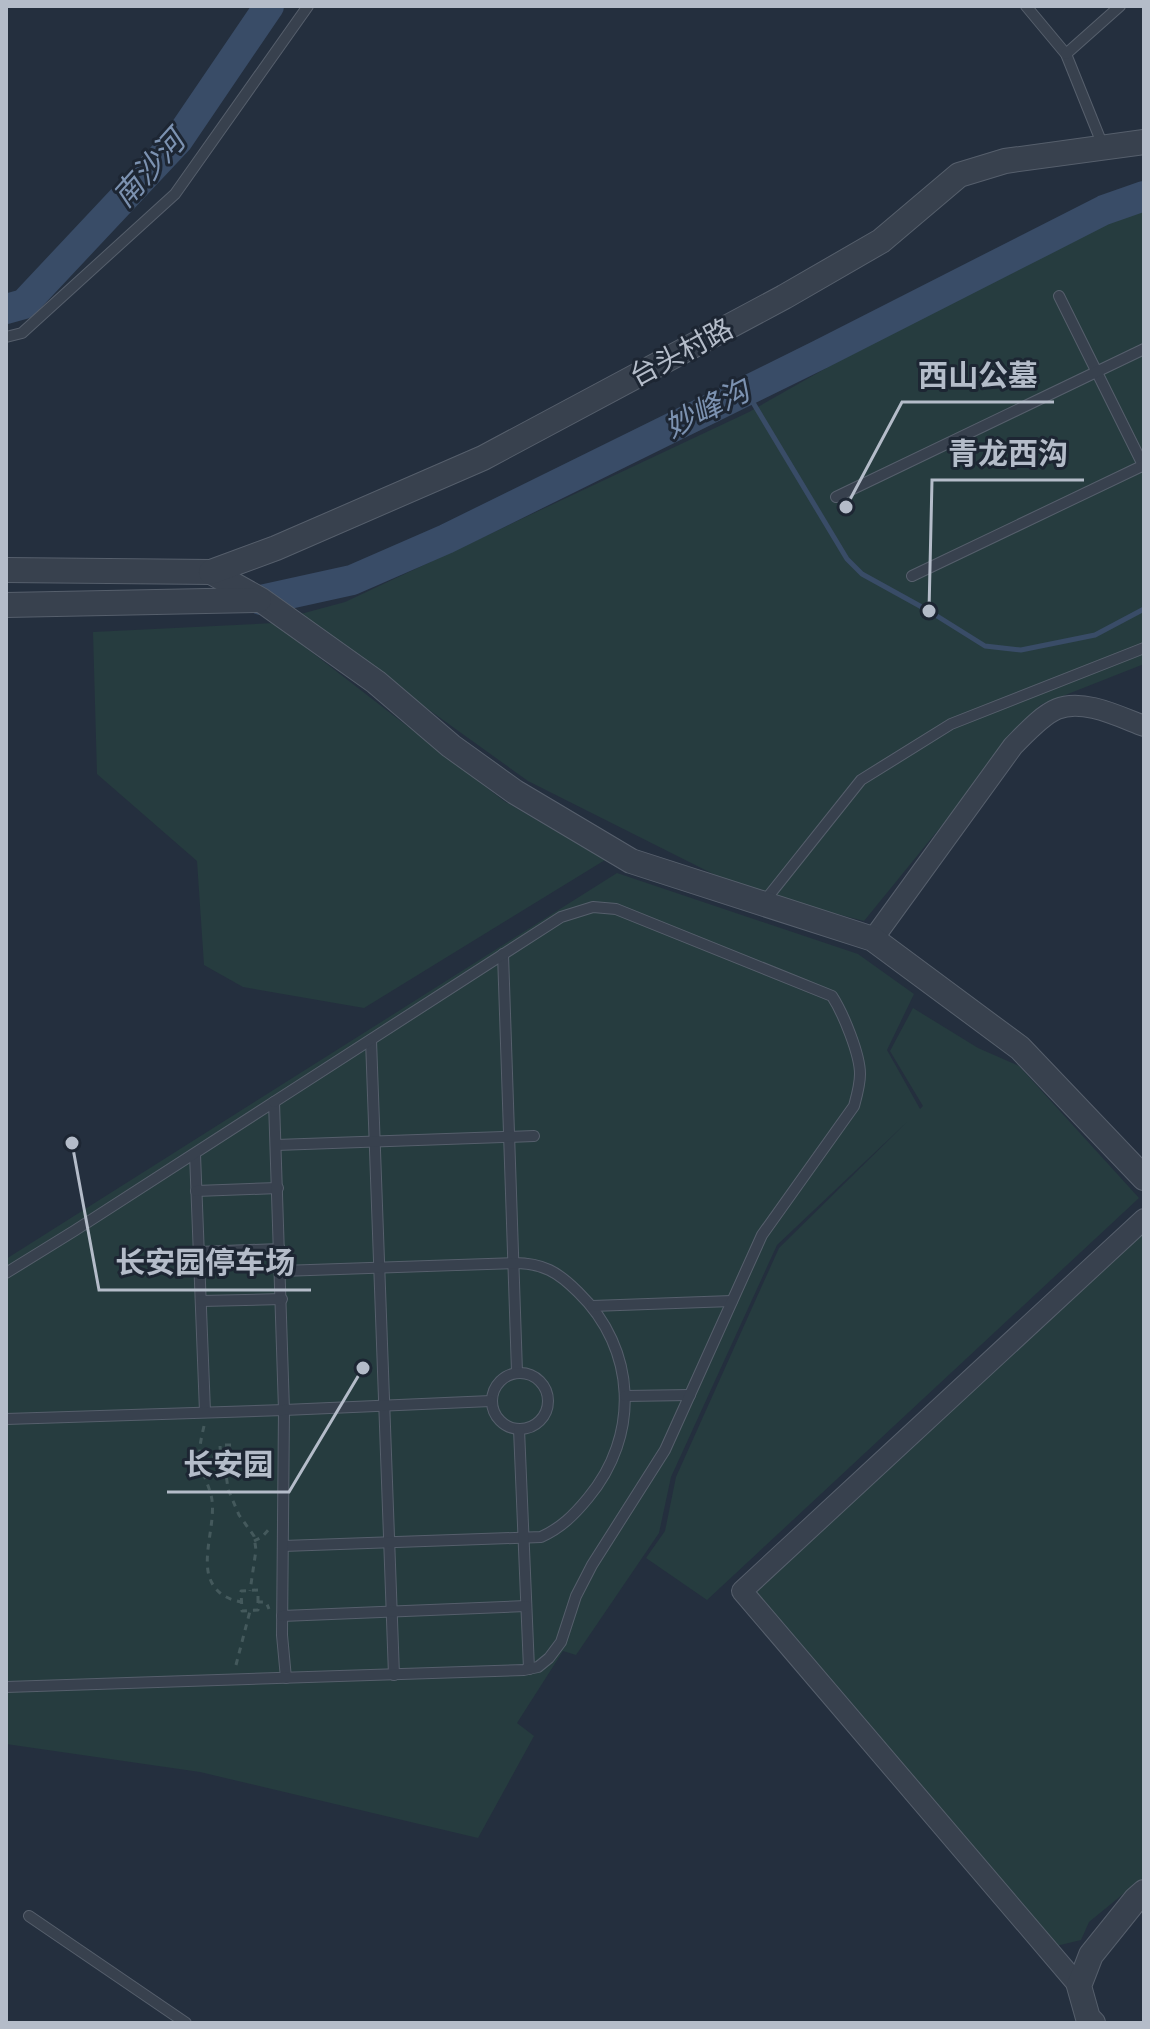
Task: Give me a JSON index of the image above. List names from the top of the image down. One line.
{"streets":{"street":["台头村路"]},"water":["南沙河","妙峰沟"],"places":["西山公墓","青龙西沟","长安园停车场","长安园"]}
